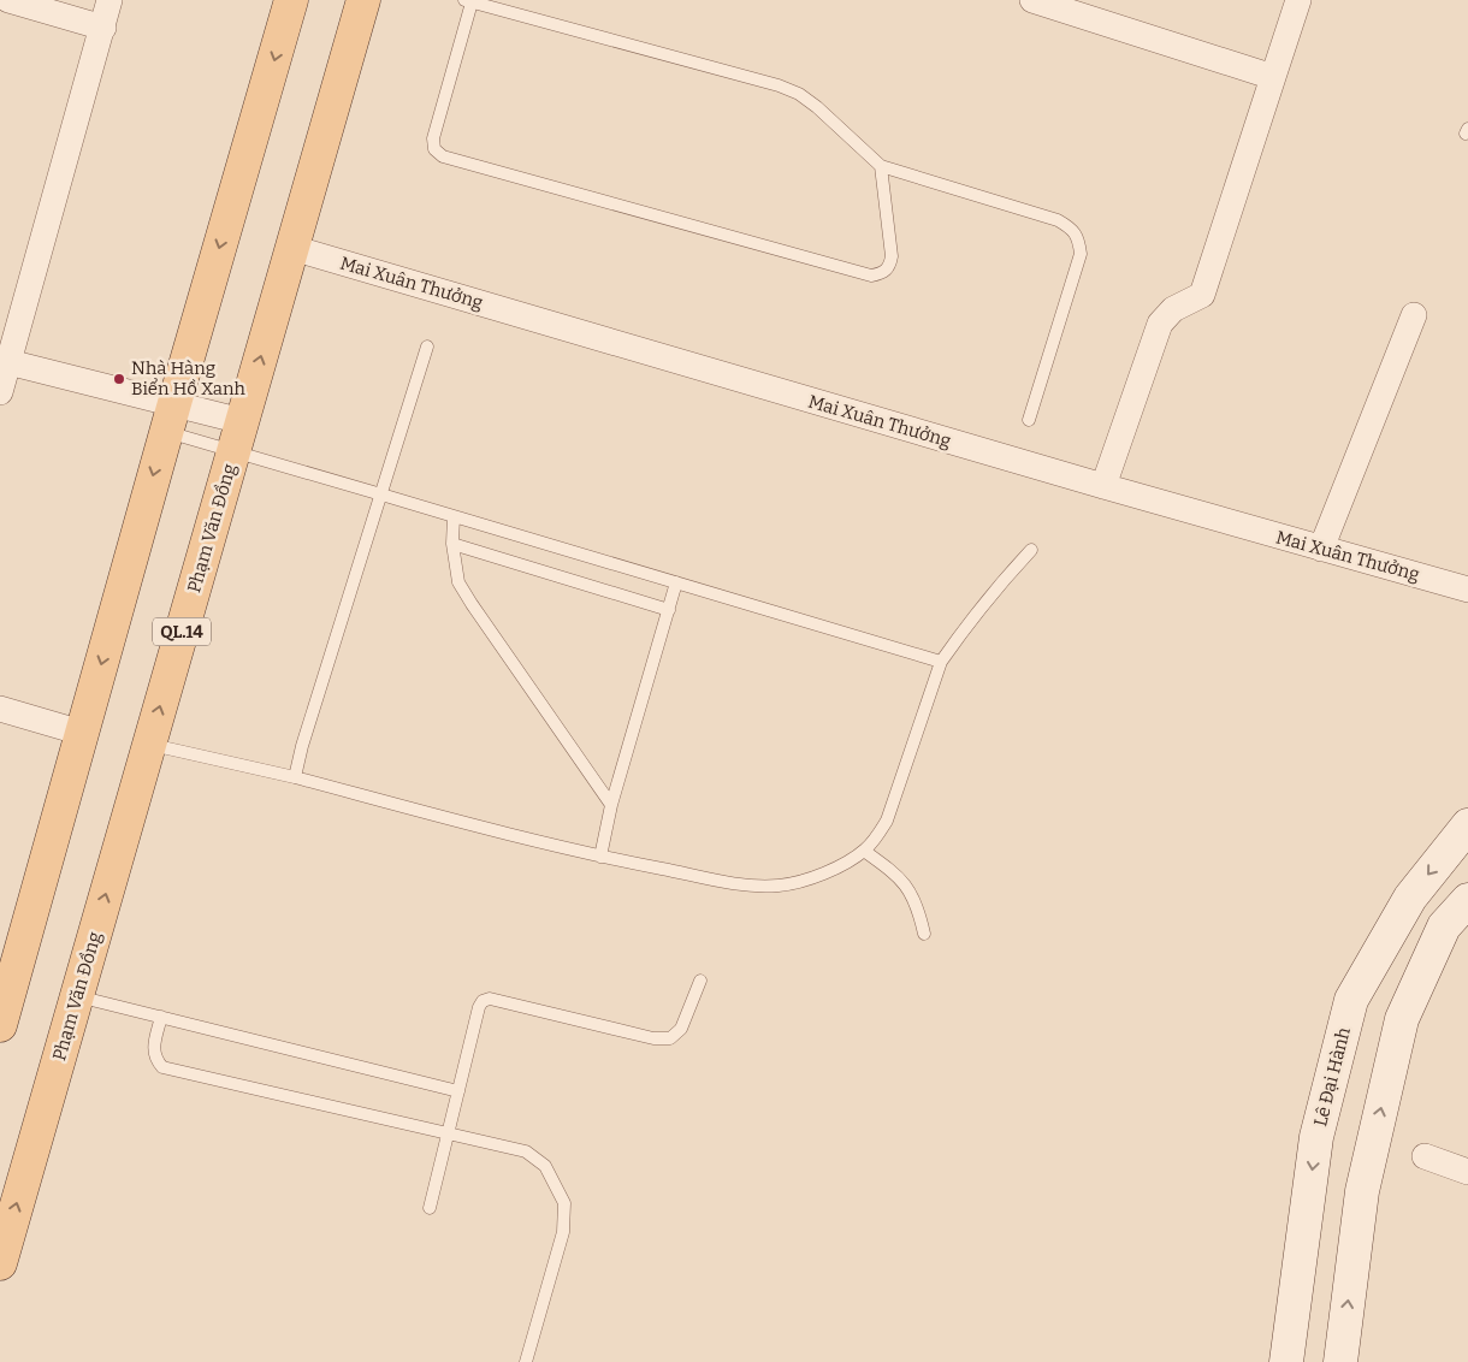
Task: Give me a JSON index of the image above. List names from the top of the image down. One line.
{"streets":{"main road":["Phạm Văn Đồng","QL.14","Lê Đại Hành"],"street":["Mai Xuân Thưởng"]},"crossings":[["Mai Xuân Thưởng","Phạm Văn Đồng"]],"places":["Nhà Hàng Biển Hồ Xanh"]}
